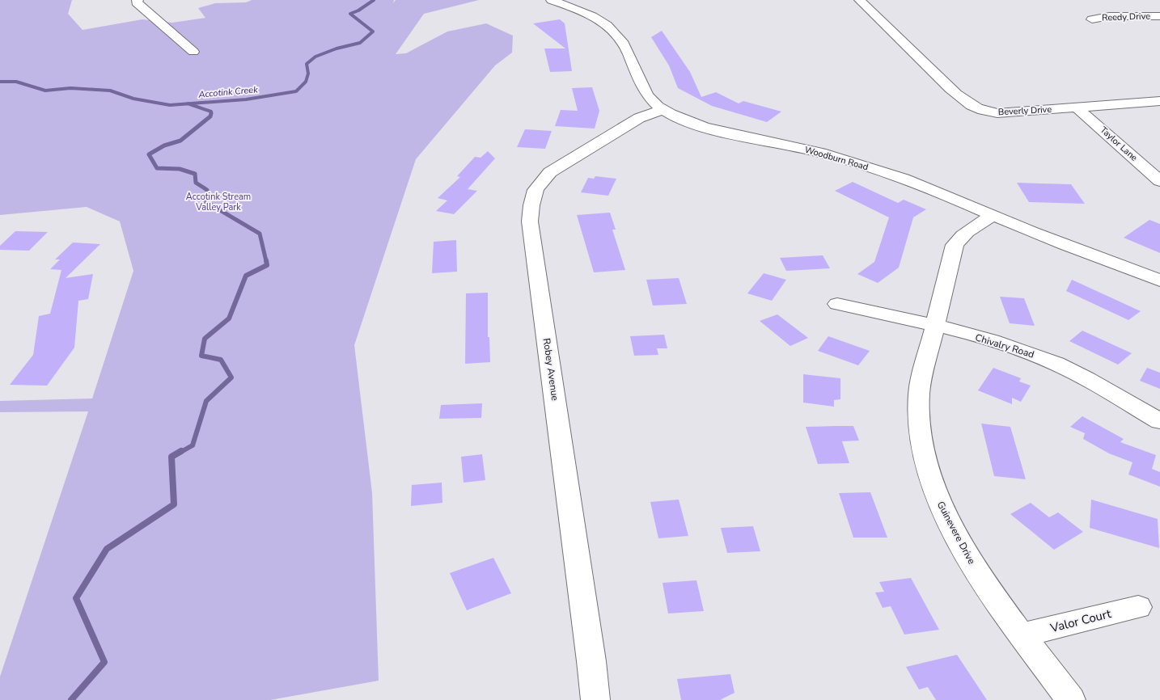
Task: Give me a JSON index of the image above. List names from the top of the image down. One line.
{"streets":{"street":["Reedy Drive","Beverly Drive","Taylor Lane","Woodburn Road","Chivalry Road","Robey Avenue","Guinevere Drive","Valor Court"]},"crossings":[["Beverly Drive","Taylor Lane"],["Woodburn Road","Robey Avenue"],["Woodburn Road","Guinevere Drive"],["Chivalry Road","Guinevere Drive"],["Guinevere Drive","Valor Court"]],"water":["Accotink Creek"],"parks":["Accotink Stream Valley Park"]}
